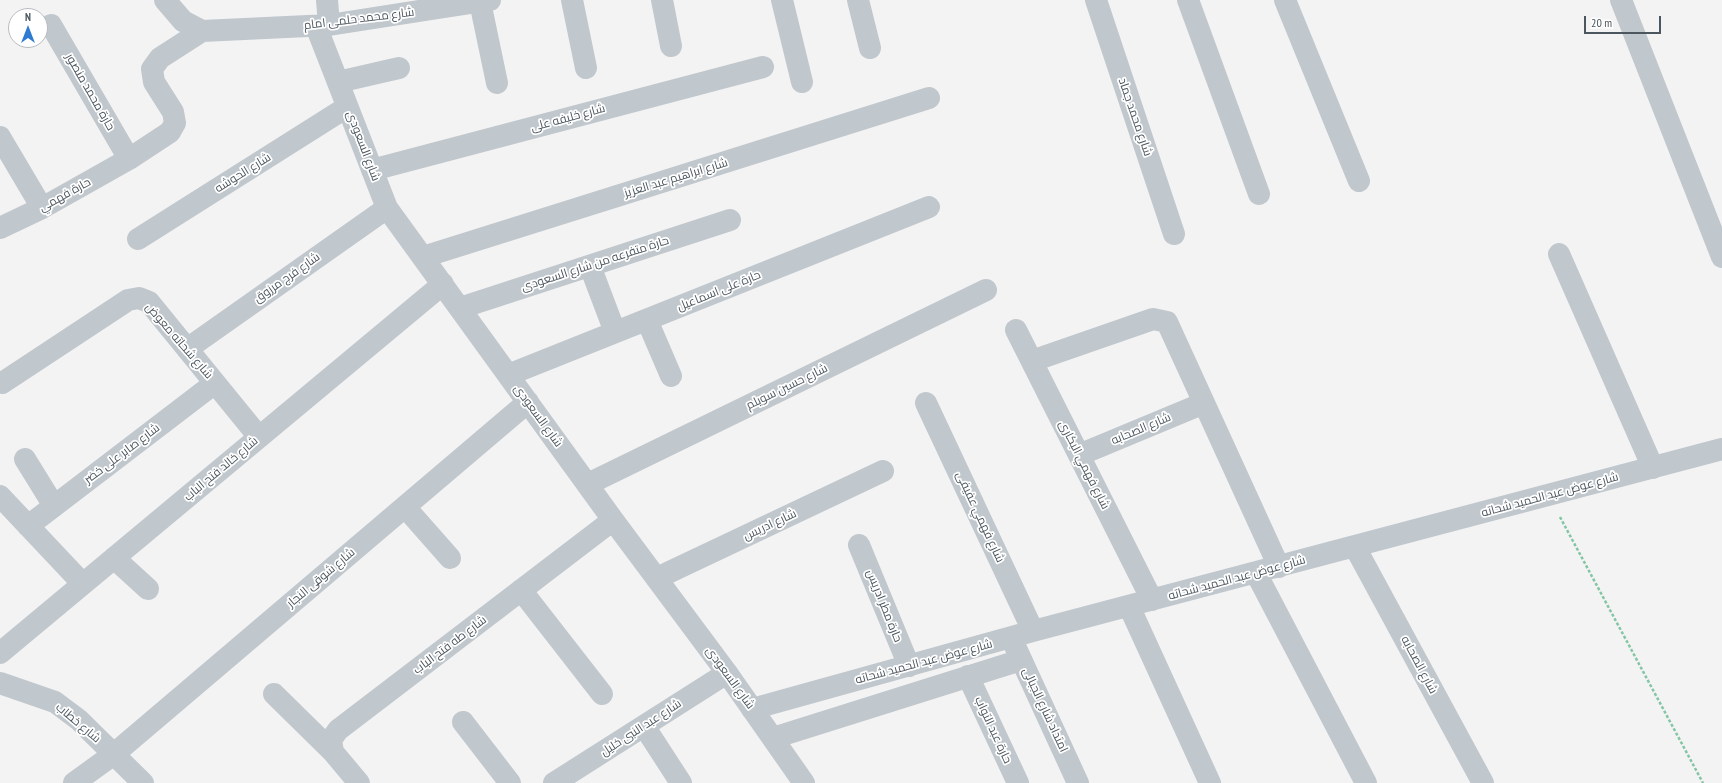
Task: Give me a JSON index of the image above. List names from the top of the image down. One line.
{"streets":{"street":["شارع محمد حلمى امام","حارة محمد منصور","شارع محمد جماد","شارع خليفه على","شارع السعودى","شارع الحوشه","شارع ابراهيم عبد العزيز","حارة فهمي","حارة متفرعه من شارع السعودى","شارع فرج مرزوق","حارة على اسماعيل","شارع شحاته معوض","شارع حسين سويلم","شارع الصحابه","شارع صابر على خضر","شارع فهمي البكارى","شارع خالد فتح الباب","شارع عوض عبد الحميد شحاته","شارع فهمي عفيفى","شارع ادريس","شارع شوقى النجار","حارة مطر ادريس","شارع طه فتح الباب","امتداد شارع الجبالى","شارع خطاب","شارع عبد النبى خليل","حارة عبد التواب"]},"crossings":[["شارع محمد حلمى امام","شارع السعودى"],["شارع محمد حلمى امام","حارة فهمي"],["حارة محمد منصور","حارة فهمي"],["شارع خليفه على","شارع السعودى"],["شارع السعودى","شارع الحوشه"],["شارع السعودى","شارع ابراهيم عبد العزيز"],["شارع السعودى","حارة متفرعه من شارع السعودى"],["شارع السعودى","شارع فرج مرزوق"],["شارع السعودى","حارة على اسماعيل"],["شارع السعودى","شارع حسين سويلم"],["شارع السعودى","شارع خالد فتح الباب"],["شارع السعودى","شارع عوض عبد الحميد شحاته"],["شارع السعودى","شارع ادريس"],["شارع السعودى","شارع شوقى النجار"],["شارع السعودى","شارع طه فتح الباب"],["شارع السعودى","شارع عبد النبى خليل"],["شارع فرج مرزوق","شارع شحاته معوض"],["شارع شحاته معوض","شارع صابر على خضر"],["شارع شحاته معوض","شارع خالد فتح الباب"],["شارع الصحابه","شارع فهمي البكارى"],["شارع الصحابه","شارع عوض عبد الحميد شحاته"],["شارع فهمي البكارى","شارع عوض عبد الحميد شحاته"],["شارع عوض عبد الحميد شحاته","شارع فهمي عفيفى"],["شارع عوض عبد الحميد شحاته","حارة مطر ادريس"],["شارع عوض عبد الحميد شحاته","امتداد شارع الجبالى"],["شارع شوقى النجار","شارع خطاب"]],"scale_bar":"20 m","north":"top"}
